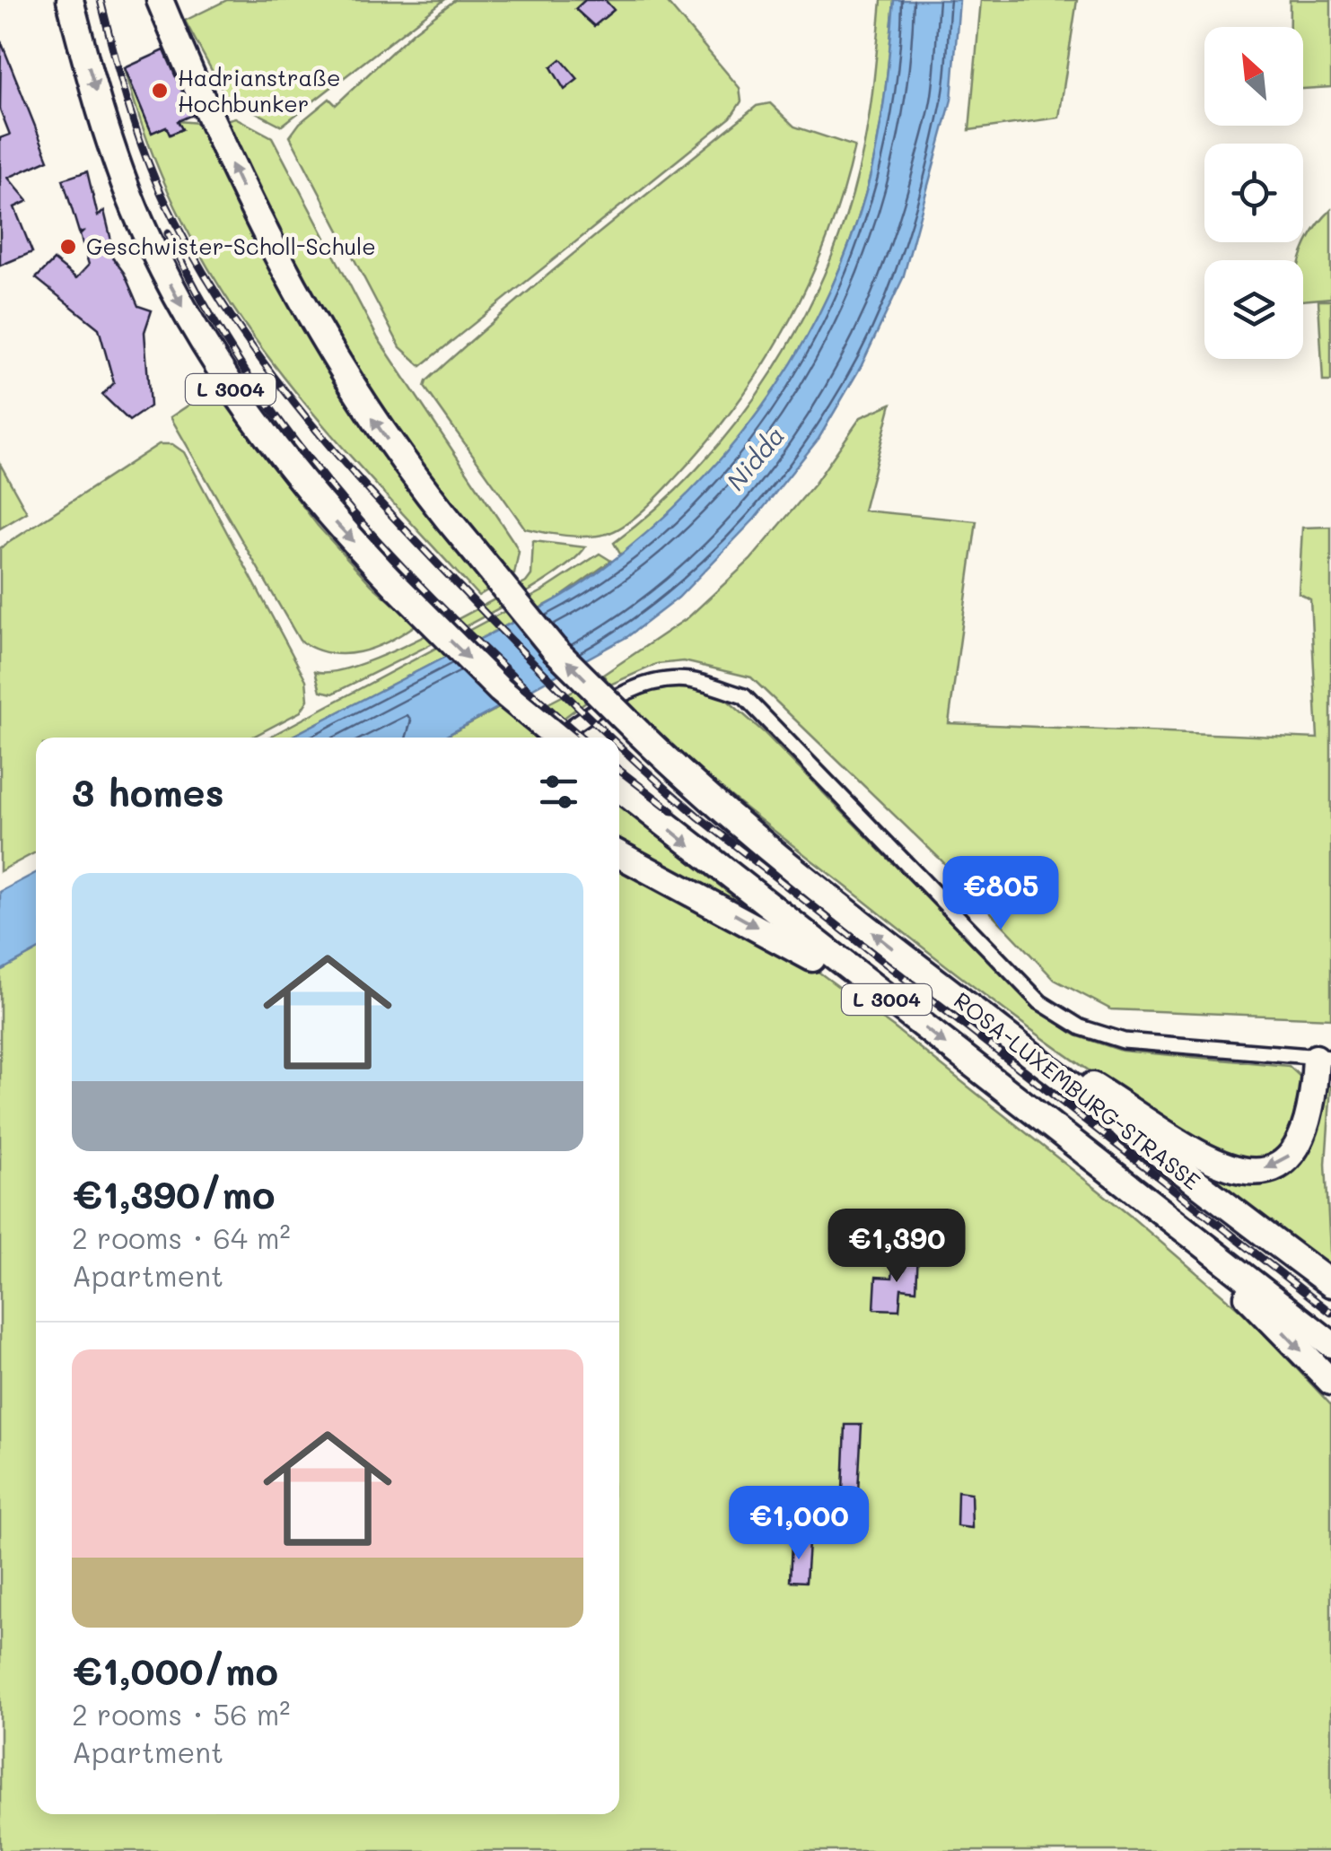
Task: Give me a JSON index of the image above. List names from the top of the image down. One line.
{"streets":{"highway":["L 3004","ROSA-LUXEMBURG-STRASSE"]},"water":["Nidda"],"places":["Hadrianstraße Hochbunker","Geschwister-Scholl-Schule"],"north":"top left","page":{"heading":"3 homes","list":[{"name":"€1,390/mo","note":"2 rooms · 64 m² · Apartment"},{"name":"€1,000/mo","note":"2 rooms · 56 m² · Apartment"}],"price":["€805","€1,390","€1,000"]}}
